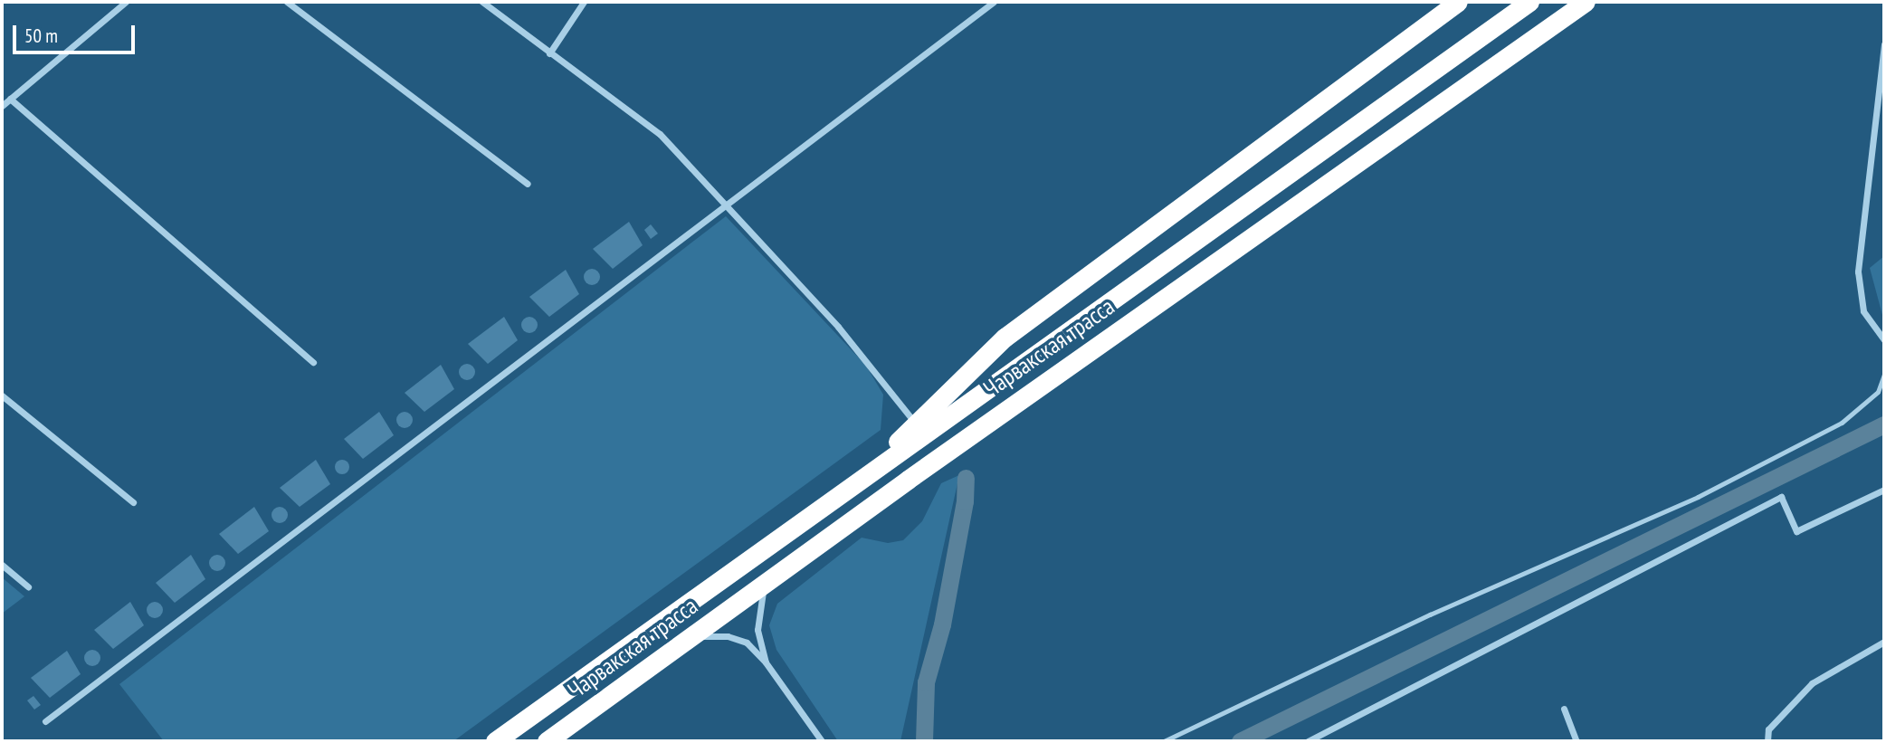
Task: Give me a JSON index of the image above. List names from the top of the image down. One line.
{"streets":{"highway":["Чарвакская трасса"]},"scale_bar":"50 m"}
